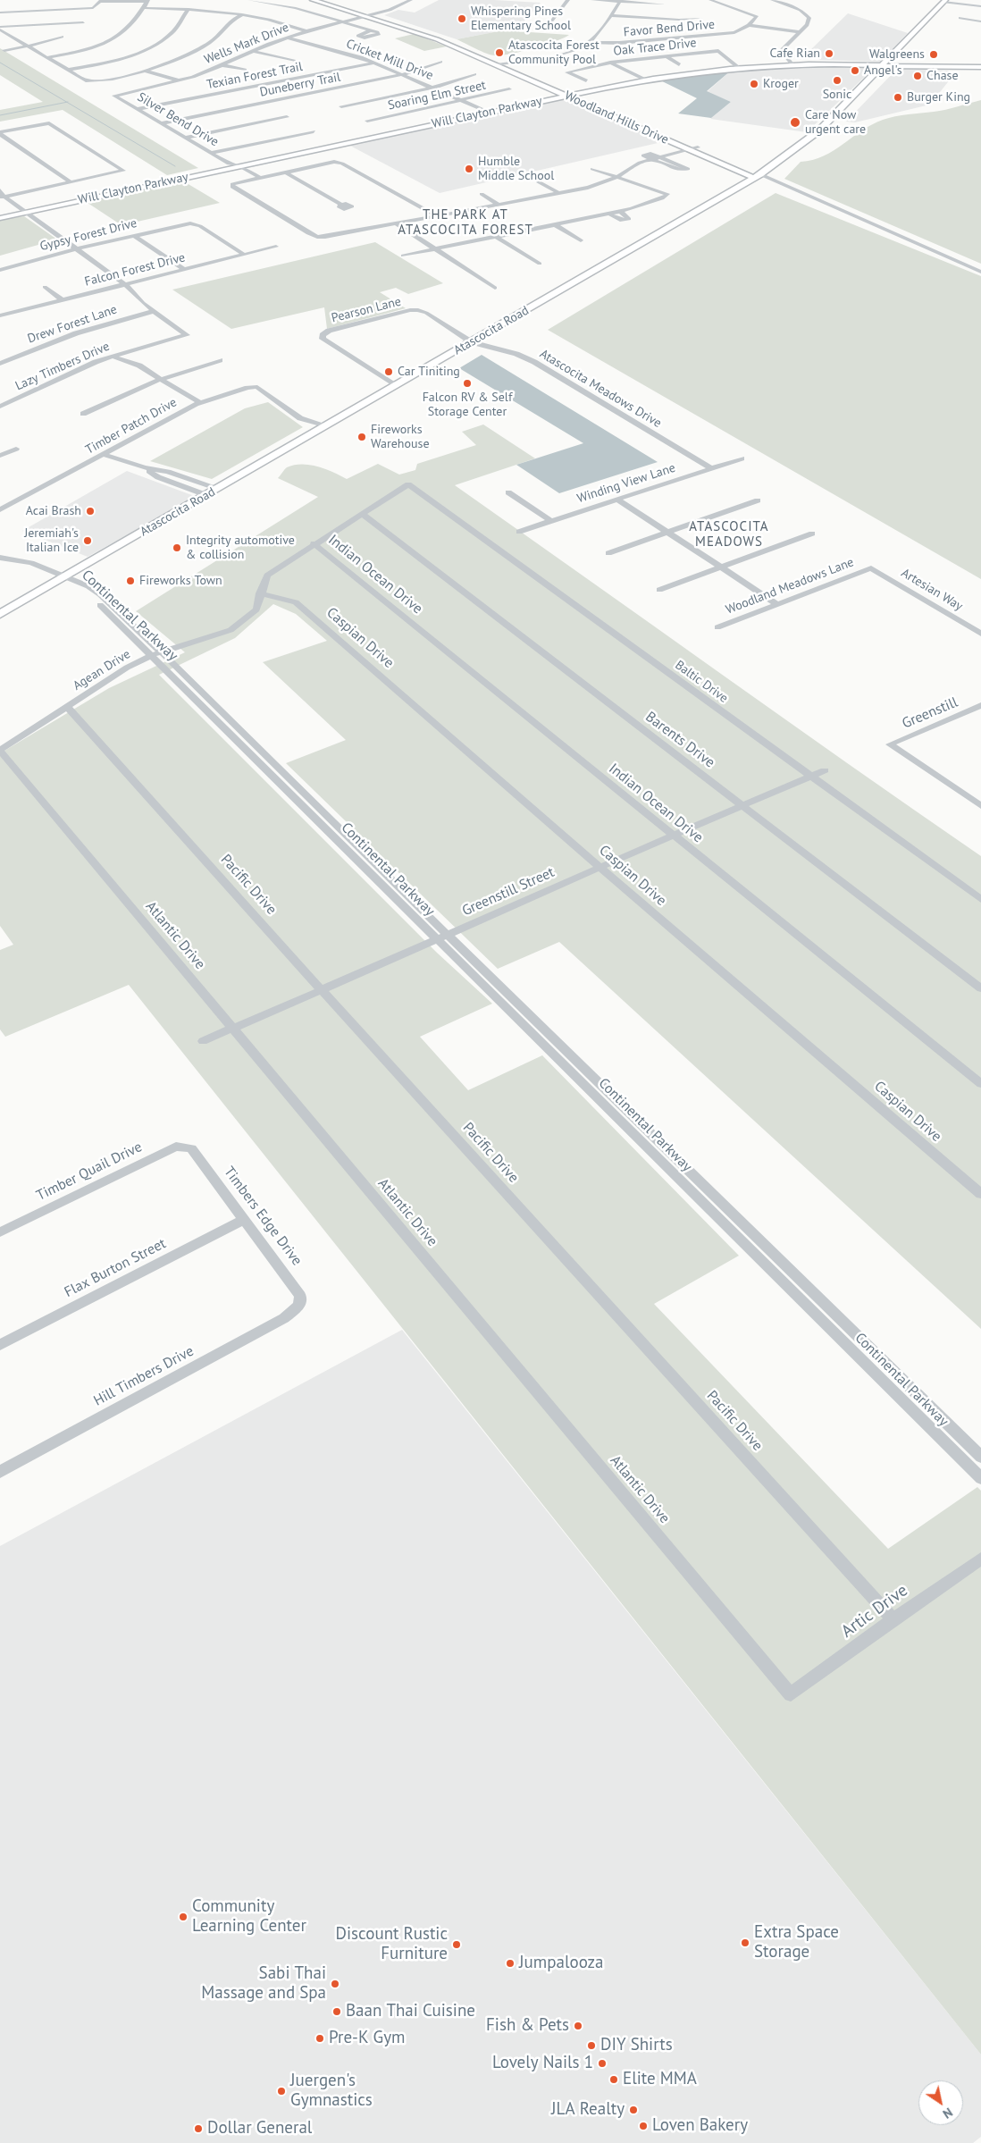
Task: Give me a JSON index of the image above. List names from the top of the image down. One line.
{"streets":{"main road":["Will Clayton Parkway","Woodland Hills Drive","Atascocita Road"],"street":["Favor Bend Drive","Wells Mark Drive","Oak Trace Drive","Cricket Mill Drive","Texian Forest Trail","Duneberry Trail","Soaring Elm Street","Silver Bend Drive","Gypsy Forest Drive","Falcon Forest Drive","Pearson Lane","Drew Forest Lane","Lazy Timbers Drive","Atascocita Meadows Drive","Timber Patch Drive","Winding View Lane","Indian Ocean Drive","Woodland Meadows Lane","Artesian Way","Continental Parkway","Caspian Drive","Agean Drive","Baltic Drive","Greenstill","Barents Drive","Pacific Drive","Greenstill Street","Atlantic Drive","Timber Quail Drive","Timbers Edge Drive","Flax Burton Street","Hill Timbers Drive","Artic Drive"]},"crossings":[["Wells Mark Drive","Cricket Mill Drive"],["Wells Mark Drive","Woodland Hills Drive"],["Wells Mark Drive","Silver Bend Drive"],["Oak Trace Drive","Will Clayton Parkway"],["Cricket Mill Drive","Texian Forest Trail"],["Cricket Mill Drive","Duneberry Trail"],["Cricket Mill Drive","Soaring Elm Street"],["Cricket Mill Drive","Will Clayton Parkway"],["Texian Forest Trail","Silver Bend Drive"],["Duneberry Trail","Silver Bend Drive"],["Will Clayton Parkway","Woodland Hills Drive"],["Will Clayton Parkway","Silver Bend Drive"],["Will Clayton Parkway","Atascocita Road"],["Woodland Hills Drive","Atascocita Road"],["Gypsy Forest Drive","Falcon Forest Drive"],["Pearson Lane","Atascocita Road"],["Pearson Lane","Atascocita Meadows Drive"],["Drew Forest Lane","Lazy Timbers Drive"],["Atascocita Road","Atascocita Meadows Drive"],["Atascocita Road","Timber Patch Drive"],["Atascocita Road","Continental Parkway"],["Atascocita Meadows Drive","Winding View Lane"],["Indian Ocean Drive","Agean Drive"],["Indian Ocean Drive","Greenstill Street"],["Woodland Meadows Lane","Artesian Way"],["Continental Parkway","Agean Drive"],["Continental Parkway","Greenstill Street"],["Caspian Drive","Agean Drive"],["Caspian Drive","Greenstill Street"],["Agean Drive","Baltic Drive"],["Agean Drive","Barents Drive"],["Agean Drive","Pacific Drive"],["Agean Drive","Atlantic Drive"],["Baltic Drive","Greenstill Street"],["Barents Drive","Greenstill Street"],["Pacific Drive","Greenstill Street"],["Pacific Drive","Artic Drive"],["Greenstill Street","Atlantic Drive"],["Atlantic Drive","Artic Drive"],["Timber Quail Drive","Timbers Edge Drive"],["Timbers Edge Drive","Flax Burton Street"],["Timbers Edge Drive","Hill Timbers Drive"]],"districts":["THE PARK AT ATASCOCITA FOREST","ATASCOCITA MEADOWS"],"places":["Whispering Pines Elementary School","Atascocita Forest Community Pool","Cafe Rian","Walgreens","Angel's","Chase","Sonic","Kroger","Burger King","Care Now urgent care","Humble Middle School","Car Tiniting","Falcon RV & Self Storage Center","Fireworks Warehouse","Acai Brash","Jeremiah's Italian Ice","Integrity automotive & collision","Fireworks Town","Community Learning Center","Extra Space Storage","Discount Rustic Furniture","Jumpalooza","Sabi Thai Massage and Spa","Baan Thai Cuisine","Fish & Pets","Pre-K Gym","DIY Shirts","Lovely Nails 1","Elite MMA","Juergen's Gymnastics","JLA Realty","Loven Bakery","Dollar General"],"north":"bottom right"}
